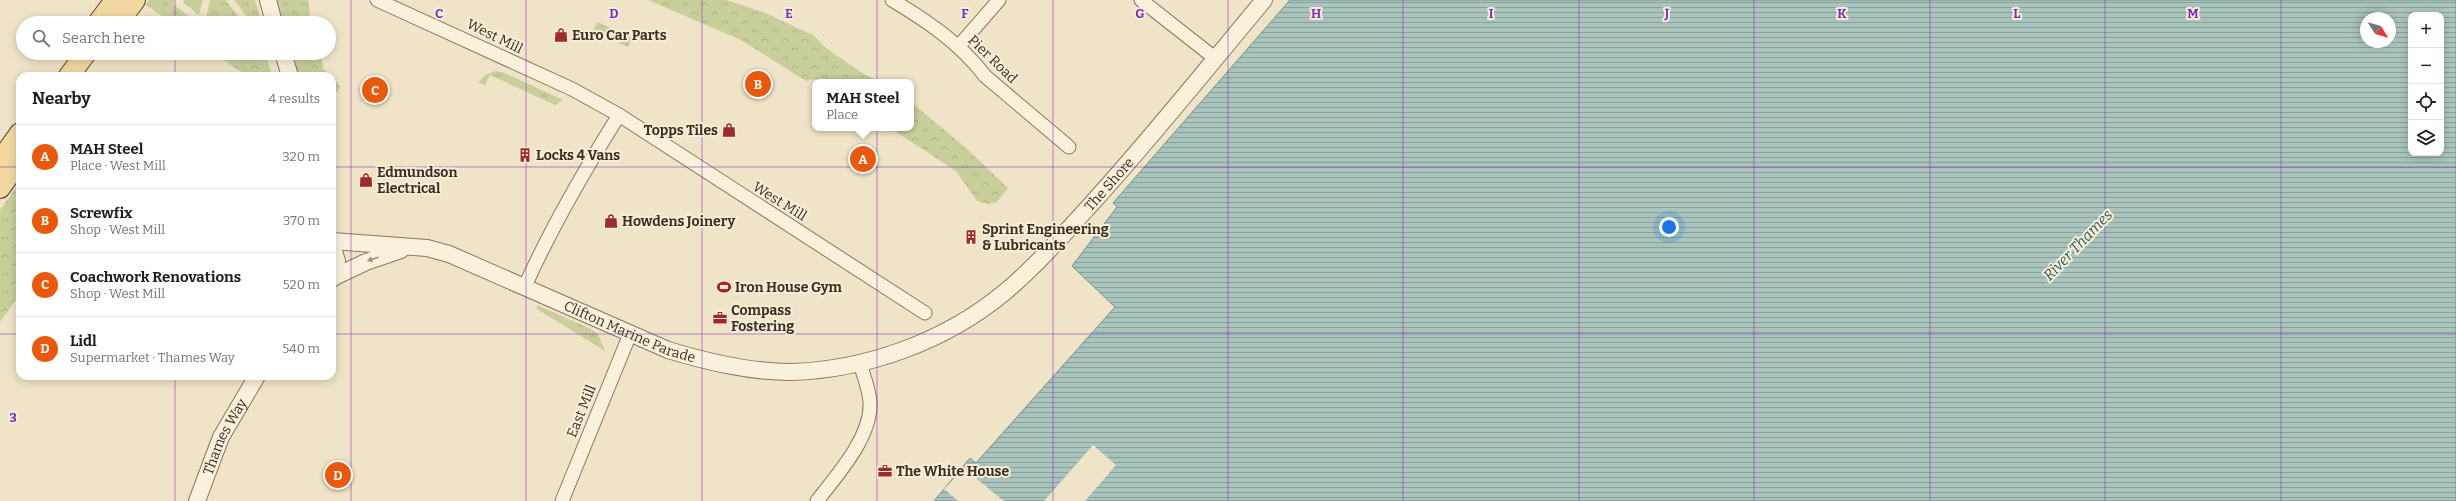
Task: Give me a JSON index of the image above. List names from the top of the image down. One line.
{"streets":{"street":["West Mill","Pier Road","The Shore","Clifton Marine Parade","East Mill","Thames Way"]},"crossings":[["The Shore","Clifton Marine Parade"],["Clifton Marine Parade","East Mill"]],"water":["River Thames"],"places":{"shop":["Euro Car Parts","Topps Tiles","Edmundson Electrical","Howdens Joinery"],"building":["Locks 4 Vans","Sprint Engineering & Lubricants"],"sports":["Iron House Gym"],"office":["Compass Fostering","The White House"]},"north":"bottom right","page":{"map_buttons":["+","−"],"search":"Search here","pins":["B","C","A","D"],"heading":["Nearby","4 results"],"popup":["MAH Steel","Place"],"list":[{"mark":"A","name":"MAH Steel","note":"Place · West Mill","value":"320 m"},{"mark":"B","name":"Screwfix","note":"Shop · West Mill","value":"370 m"},{"mark":"C","name":"Coachwork Renovations","note":"Shop · West Mill","value":"520 m"},{"mark":"D","name":"Lidl","note":"Supermarket · Thames Way","value":"540 m"}]},"grid":{"columns":["C","D","E","F","G","H","I","J","K","L","M"],"rows":["3"]}}
